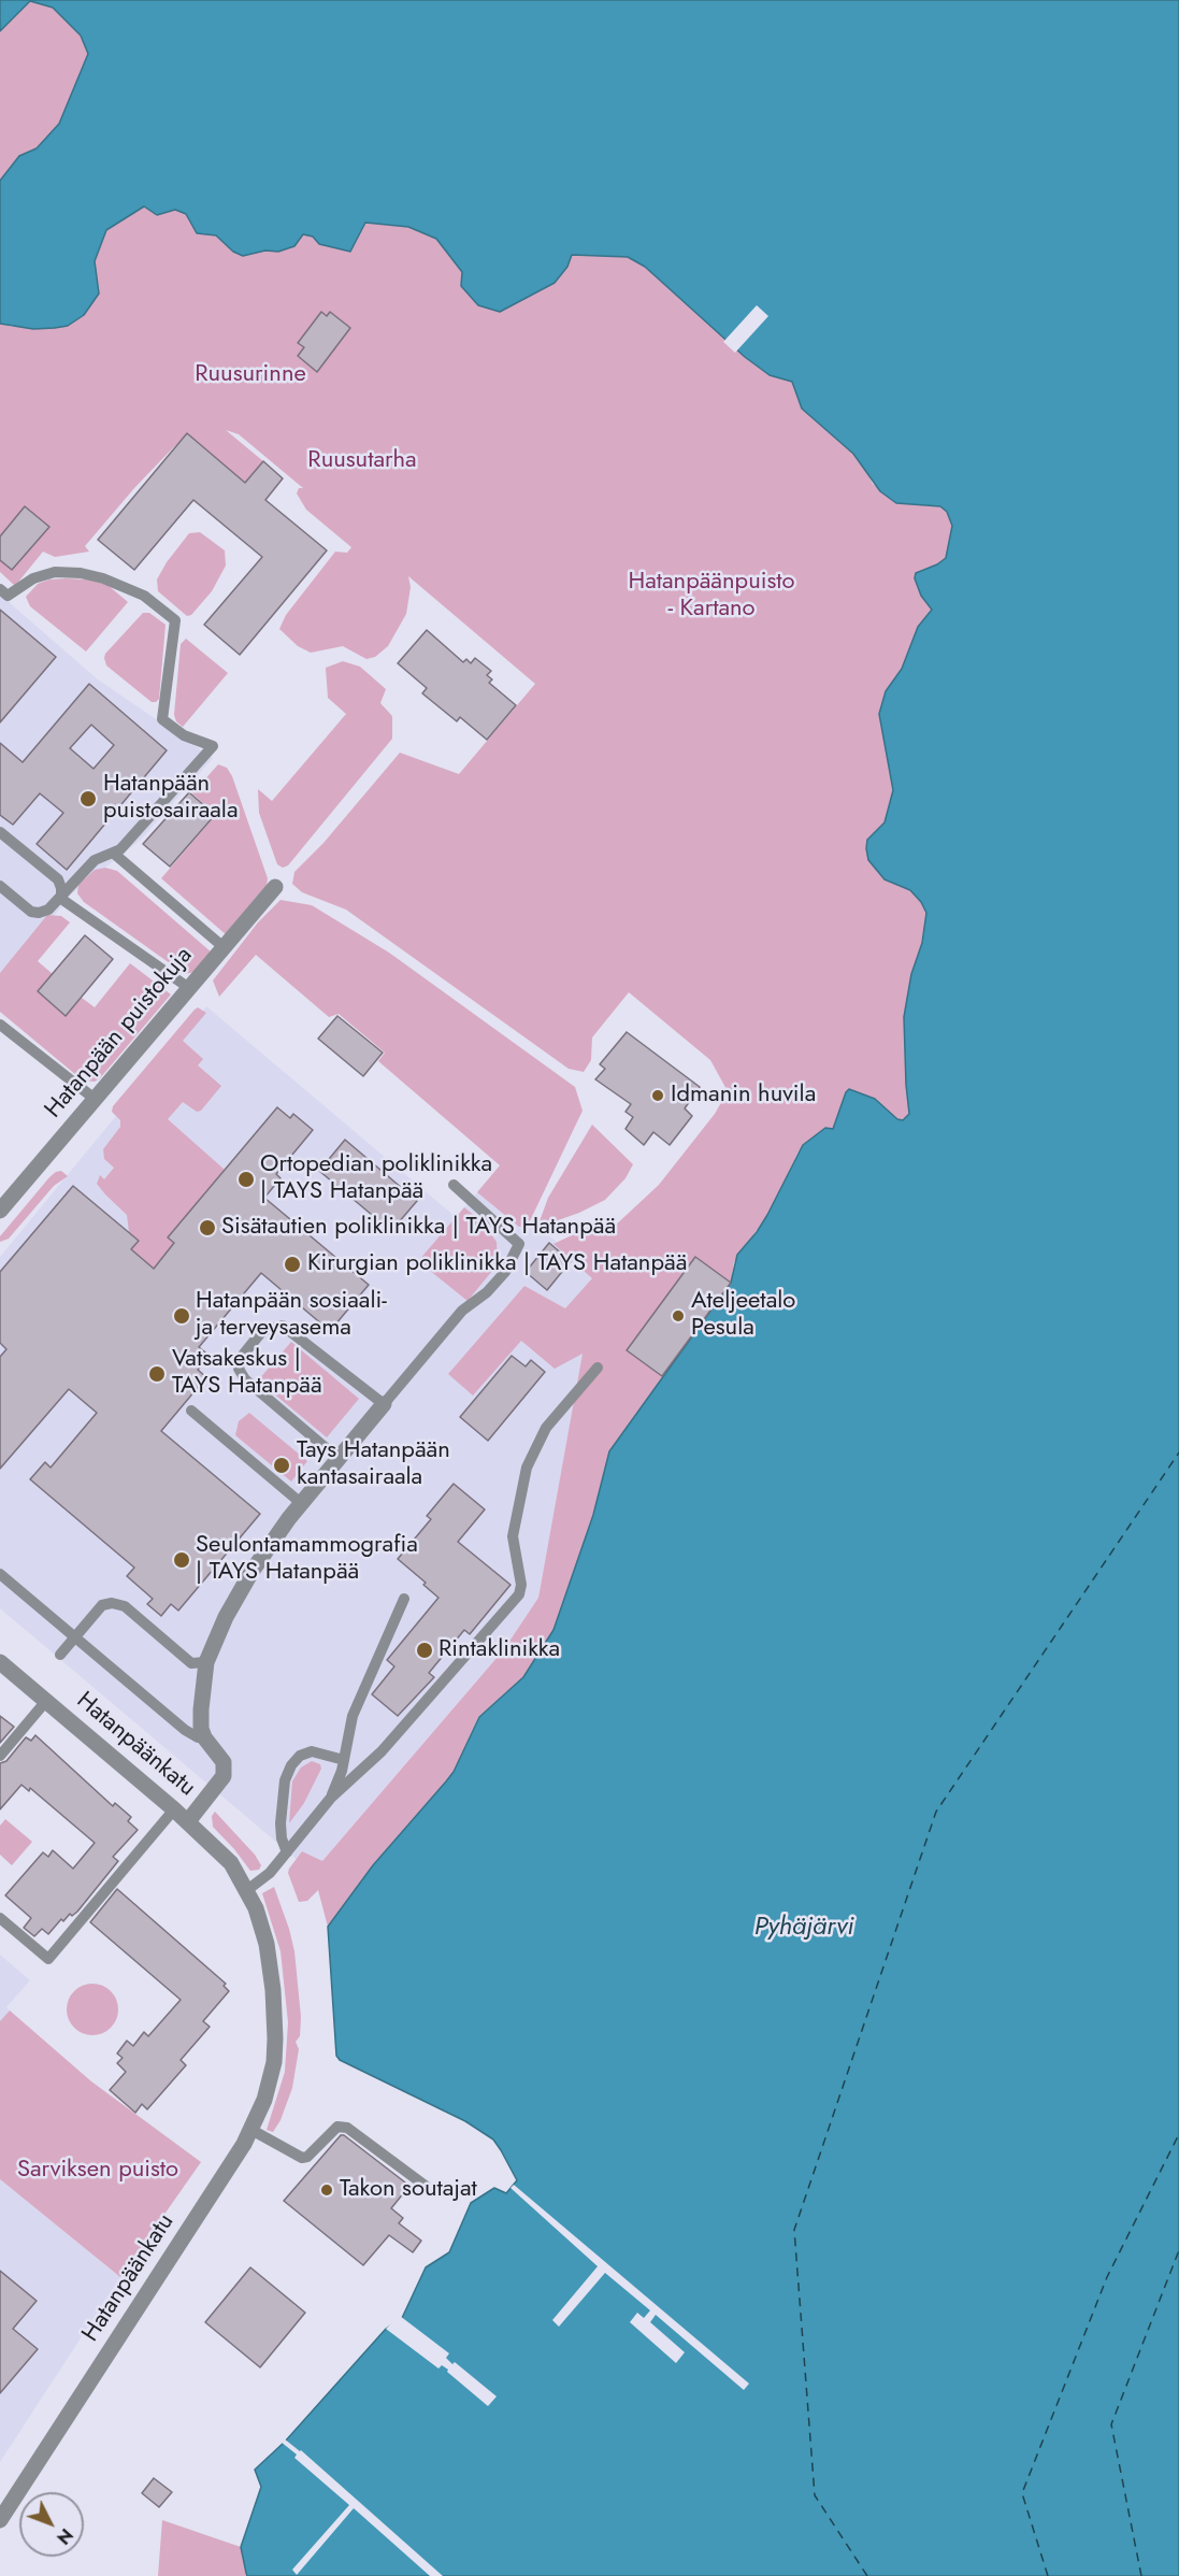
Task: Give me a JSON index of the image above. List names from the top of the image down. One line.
{"streets":{"street":["Hatanpään puistokuja","Hatanpäänkatu"]},"water":["Pyhäjärvi"],"parks":["Ruusurinne","Ruusutarha","Hatanpäänpuisto - Kartano","Sarviksen puisto"],"places":["Hatanpään puistosairaala","Idmanin huvila","Ortopedian poliklinikka | TAYS Hatanpää","Sisätautien poliklinikka | TAYS Hatanpää","Kirurgian poliklinikka | TAYS Hatanpää","Hatanpään sosiaali- ja terveysasema","Ateljeetalo Pesula","Vatsakeskus | TAYS Hatanpää","Tays Hatanpään kantasairaala","Seulontamammografia | TAYS Hatanpää","Rintaklinikka","Takon soutajat"],"north":"bottom right"}
